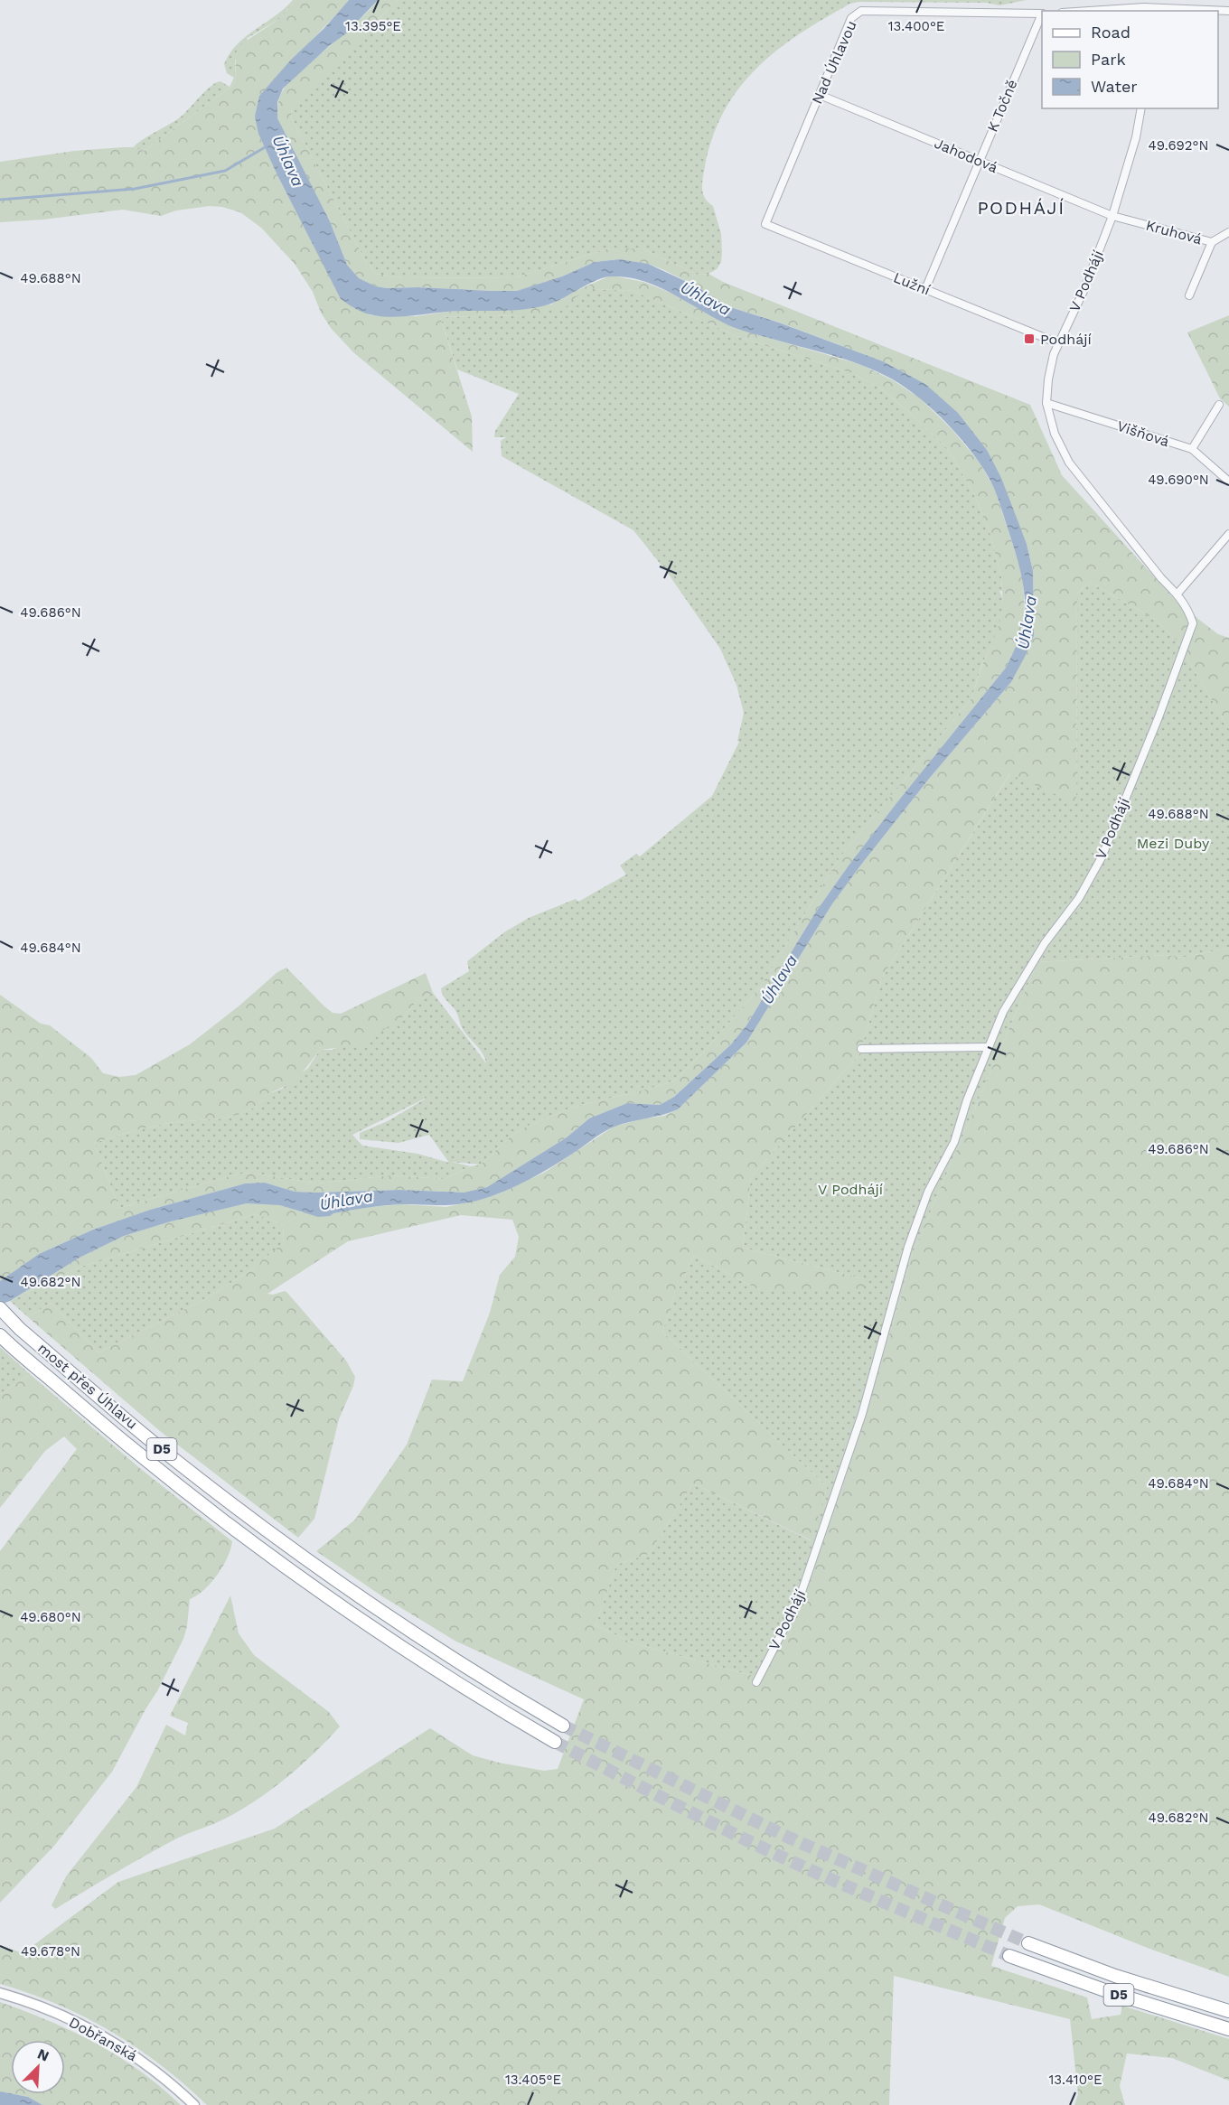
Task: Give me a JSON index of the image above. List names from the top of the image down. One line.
{"streets":{"highway":["most přes Úhlavu","D5"],"main road":["Dobřanská"],"street":["Nad Úhlavou","K Točně","Jahodová","Kruhová","V Podhájí","Lužní","Višňová"]},"crossings":[["Nad Úhlavou","Jahodová"],["Nad Úhlavou","Lužní"],["K Točně","Jahodová"],["K Točně","Lužní"],["Jahodová","Kruhová"],["Jahodová","V Podhájí"],["Kruhová","V Podhájí"],["V Podhájí","Lužní"],["V Podhájí","Višňová"]],"districts":["PODHÁJÍ"],"water":["Úhlava"],"parks":["Mezi Duby","V Podhájí"],"places":{"transit":["Podhájí"]},"legend":["Road","Park","Water"],"north":"top right","coordinates":["13.400°E","13.395°E","49.692°N","49.688°N","49.690°N","49.686°N","49.684°N","49.682°N","49.680°N","49.678°N","13.405°E","13.410°E"]}
